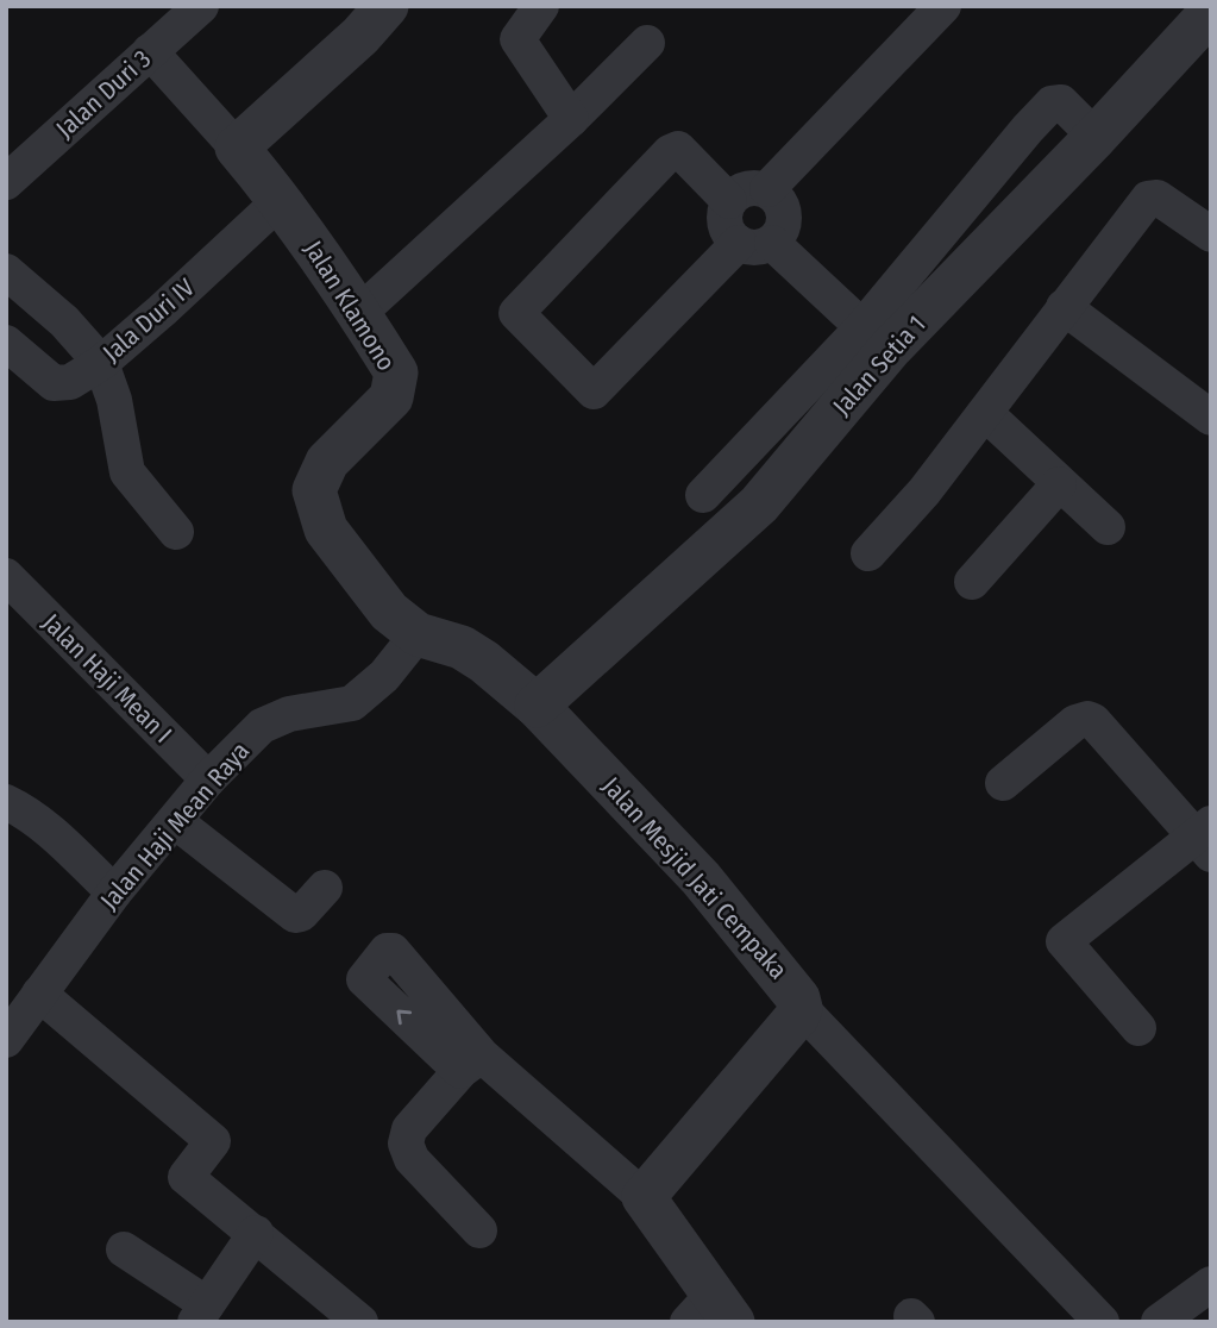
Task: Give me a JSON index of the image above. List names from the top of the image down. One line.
{"streets":{"street":["Jalan Duri 3","Jalan Klamono","Jala Duri IV","Jalan Setia 1","Jalan Haji Mean I","Jalan Haji Mean Raya","Jalan Mesjid Jati Cempaka"]},"crossings":[["Jalan Klamono","Jala Duri IV"],["Jalan Klamono","Jalan Setia 1"],["Jalan Klamono","Jalan Haji Mean Raya"],["Jalan Klamono","Jalan Mesjid Jati Cempaka"],["Jalan Setia 1","Jalan Mesjid Jati Cempaka"],["Jalan Haji Mean I","Jalan Haji Mean Raya"]]}
